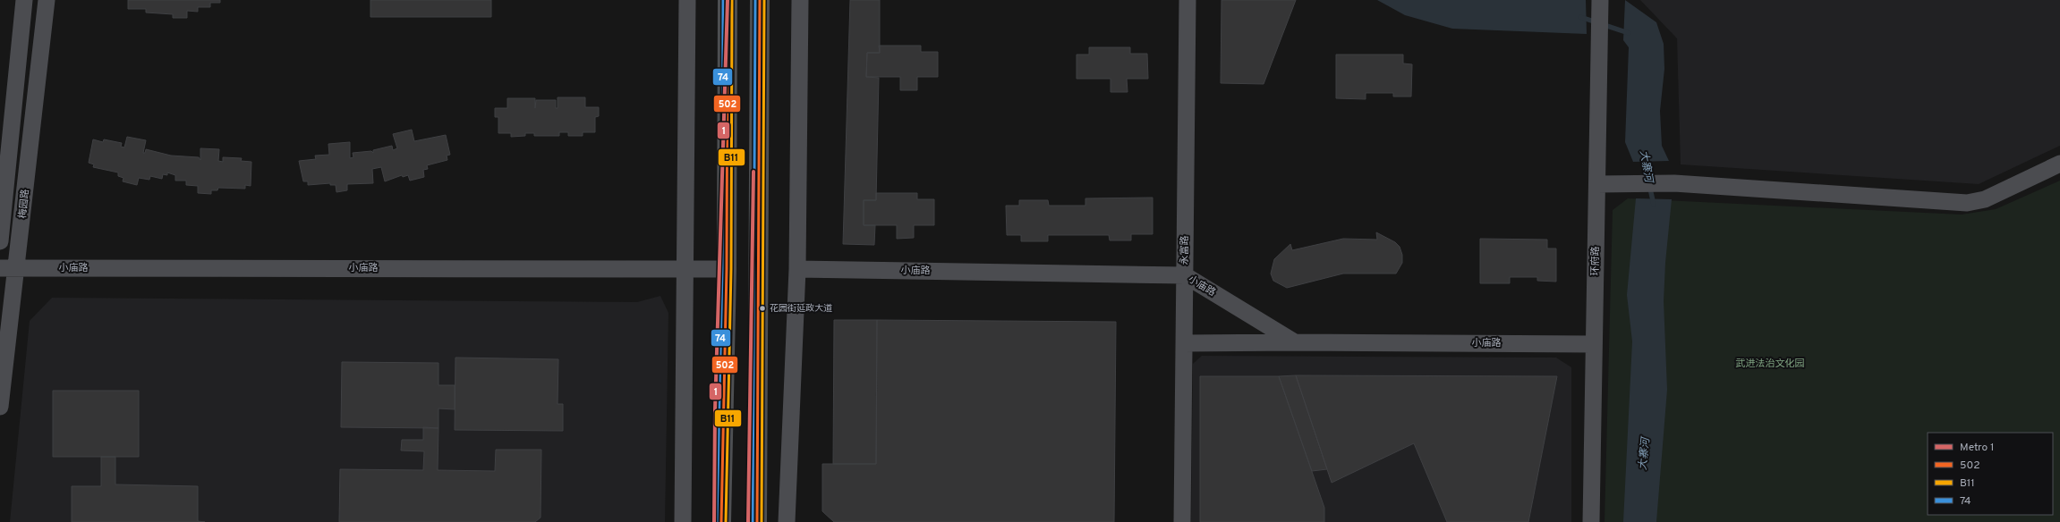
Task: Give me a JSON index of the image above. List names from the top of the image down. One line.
{"streets":{"street":["梅园路","永富路","环府路","小庙路"]},"crossings":[["梅园路","小庙路"],["永富路","小庙路"],["环府路","小庙路"]],"water":["大寨河"],"parks":["武进法治文化园"],"places":["花园街延政大道"],"lines":["metro line 1","transit line 502","transit line B11","transit line 74"],"legend":["Metro 1","502","B11","74"]}
